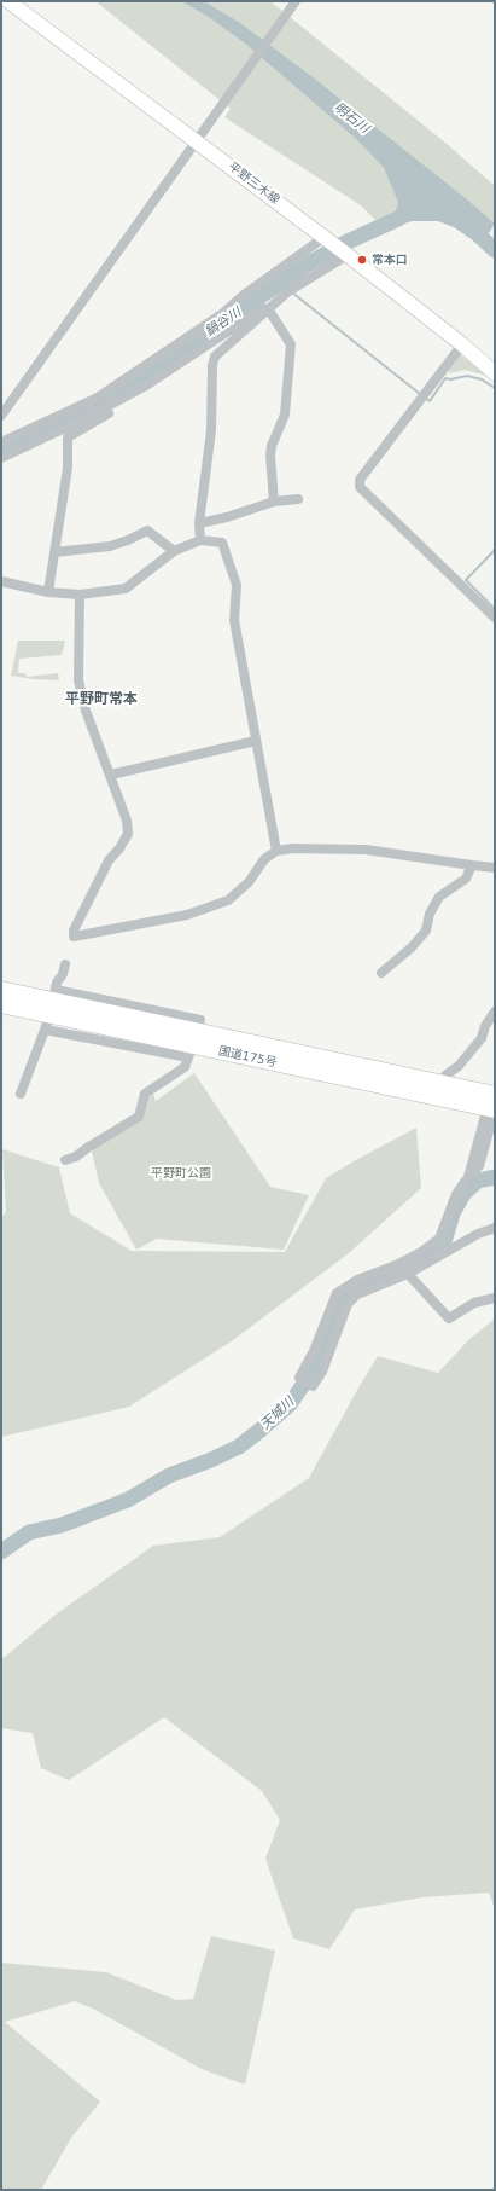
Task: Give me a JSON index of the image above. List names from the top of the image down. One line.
{"streets":{"highway":["国道175号"],"main road":["平野三木線"]},"districts":["平野町常本"],"water":["明石川","鍋谷川","天城川"],"parks":["平野町公園"],"places":["常本口"]}
